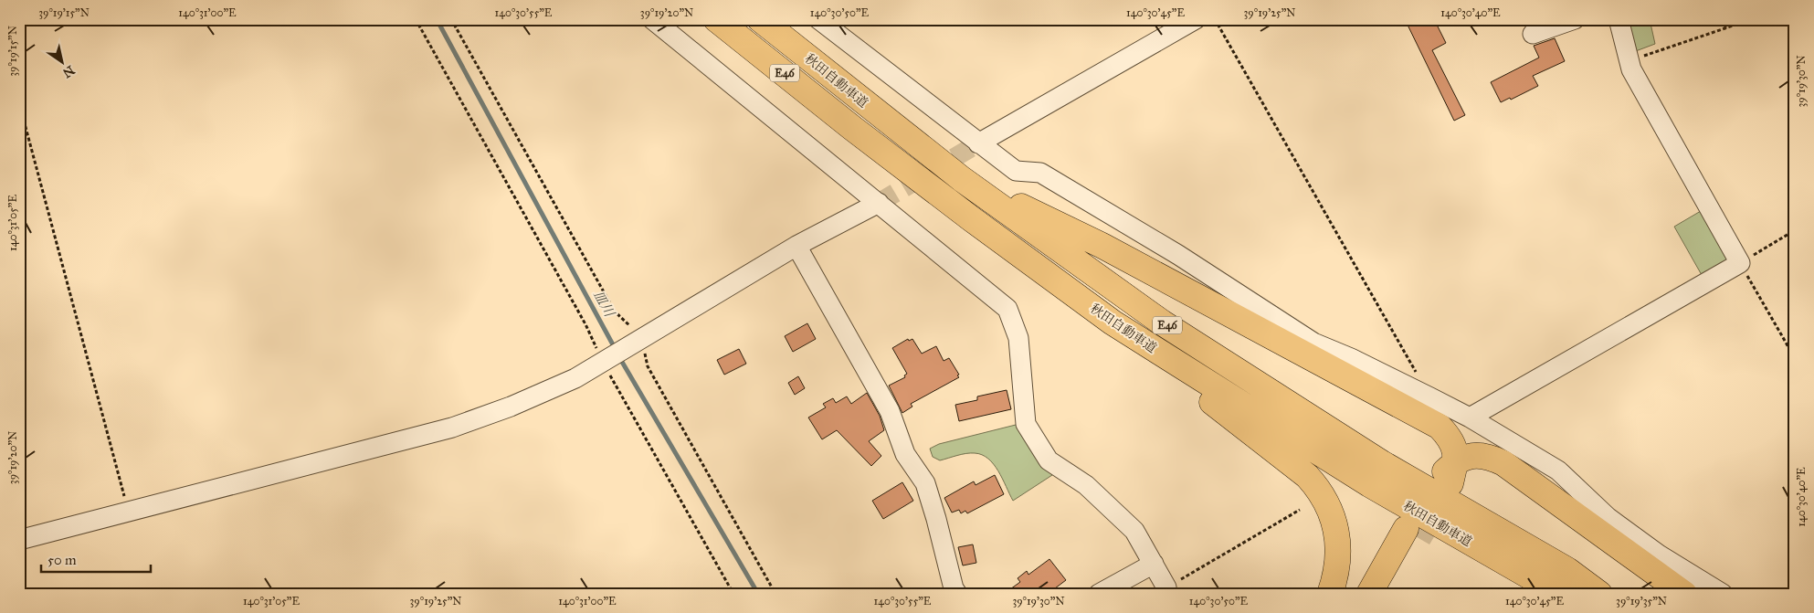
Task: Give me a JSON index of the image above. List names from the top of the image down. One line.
{"streets":{"highway":["E46","秋田自動車道"]},"water":["皿川"],"scale_bar":"50 m","north":"bottom right","coordinates":["39°19'15\"N","140°31'00\"E","140°30'55\"E","39°19'20\"N","140°30'50\"E","140°30'45\"E","39°19'25\"N","140°30'40\"E","39°19'30\"N","140°31'05\"E","39°19'35\"N"]}
